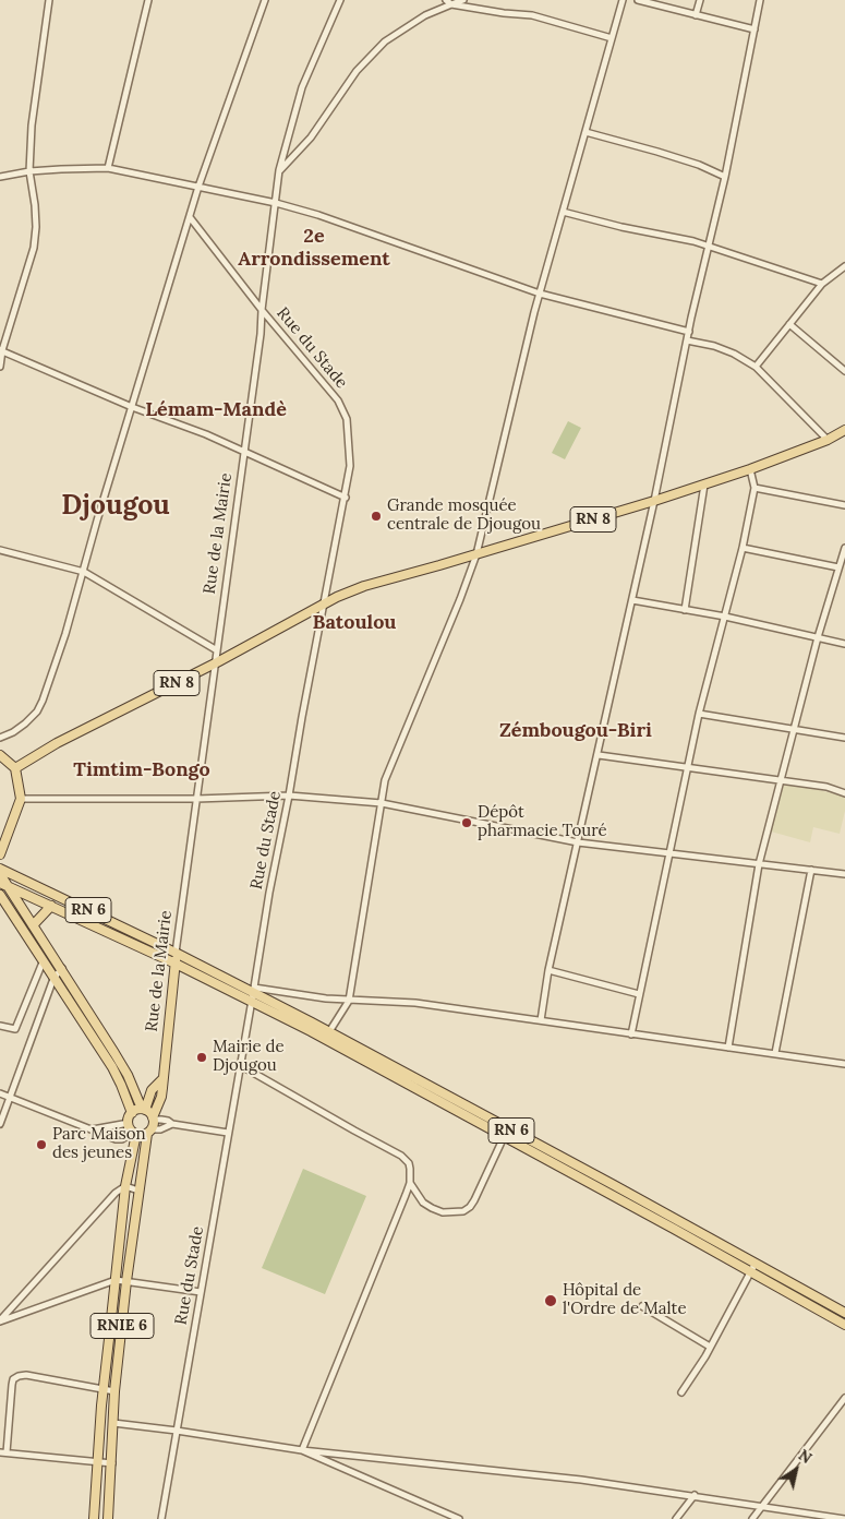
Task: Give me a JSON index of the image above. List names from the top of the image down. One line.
{"streets":{"main road":["RN 8","Rue de la Mairie","RN 6","RNIE 6"],"street":["Rue du Stade"]},"crossings":[["Rue du Stade","RN 8"],["Rue du Stade","Rue de la Mairie"],["Rue du Stade","RN 6"],["RN 8","Rue de la Mairie"],["Rue de la Mairie","RN 6"],["Rue de la Mairie","RNIE 6"]],"districts":["2e Arrondissement","Lémam-Mandè","Djougou","Batoulou","Zémbougou-Biri","Timtim-Bongo"],"places":["Grande mosquée centrale de Djougou","Dépôt pharmacie Touré","Mairie de Djougou","Parc Maison des jeunes","Hôpital de l'Ordre de Malte"],"north":"top right"}
